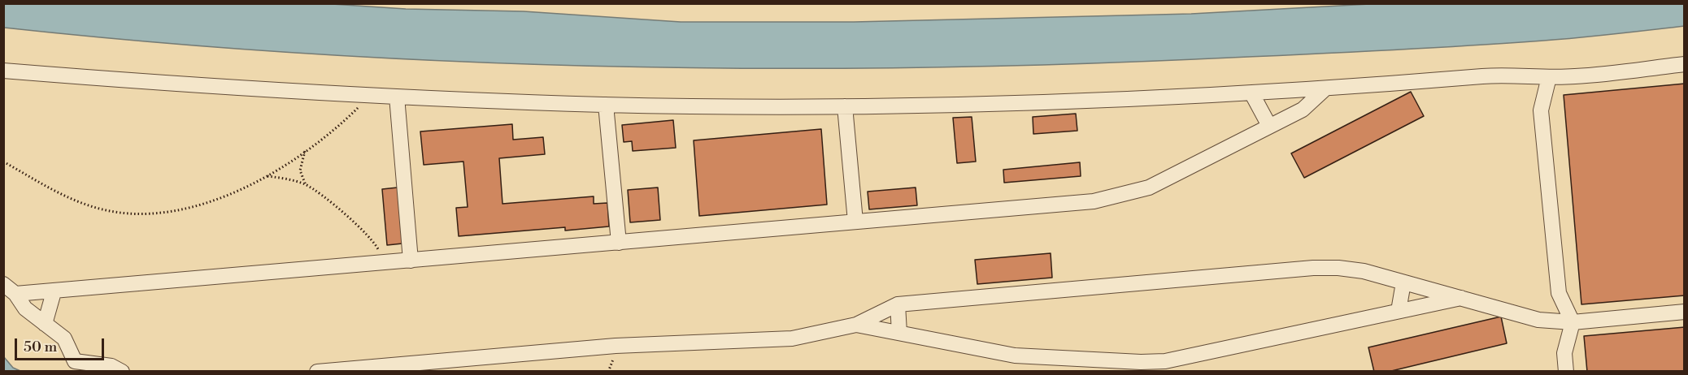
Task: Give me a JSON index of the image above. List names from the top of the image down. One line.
{"scale_bar":"50 m"}
